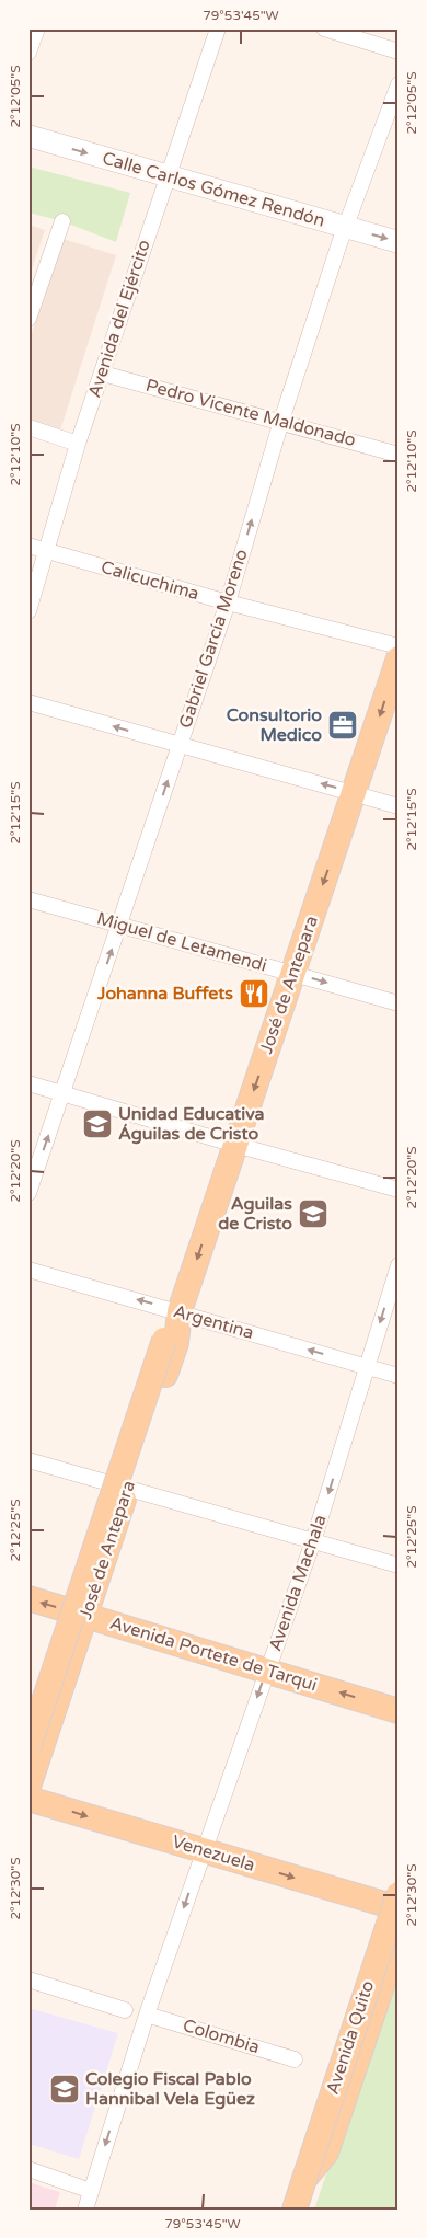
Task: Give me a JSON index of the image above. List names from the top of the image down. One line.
{"streets":{"main road":["Calle Carlos Gómez Rendón","José de Antepara","Avenida Portete de Tarqui","Venezuela","Avenida Quito"],"street":["Avenida del Ejército","Pedro Vicente Maldonado","Calicuchima","Gabriel García Moreno","Miguel de Letamendi","Argentina","Avenida Machala","Colombia"]},"crossings":[["Calle Carlos Gómez Rendón","Avenida del Ejército"],["Calle Carlos Gómez Rendón","Gabriel García Moreno"],["Avenida del Ejército","Pedro Vicente Maldonado"],["Avenida del Ejército","Calicuchima"],["Pedro Vicente Maldonado","Gabriel García Moreno"],["Calicuchima","Gabriel García Moreno"],["Gabriel García Moreno","Miguel de Letamendi"],["Miguel de Letamendi","José de Antepara"],["José de Antepara","Argentina"],["José de Antepara","Avenida Portete de Tarqui"],["Argentina","Avenida Machala"],["Avenida Machala","Avenida Portete de Tarqui"],["Avenida Machala","Venezuela"],["Avenida Machala","Colombia"]],"one_way":["Calle Carlos Gómez Rendón","Gabriel García Moreno","José de Antepara","Argentina","Avenida Machala","Avenida Portete de Tarqui","Venezuela"],"places":{"office":["Consultorio Medico"],"restaurant":["Johanna Buffets"],"school or university":["Unidad Educativa Águilas de Cristo","Aguilas de Cristo","Colegio Fiscal Pablo Hannibal Vela Egüez"]},"coordinates":["79°53'45\"W","2°12'05\"S","2°12'10\"S","2°12'15\"S","2°12'20\"S","2°12'25\"S","2°12'30\"S"]}
